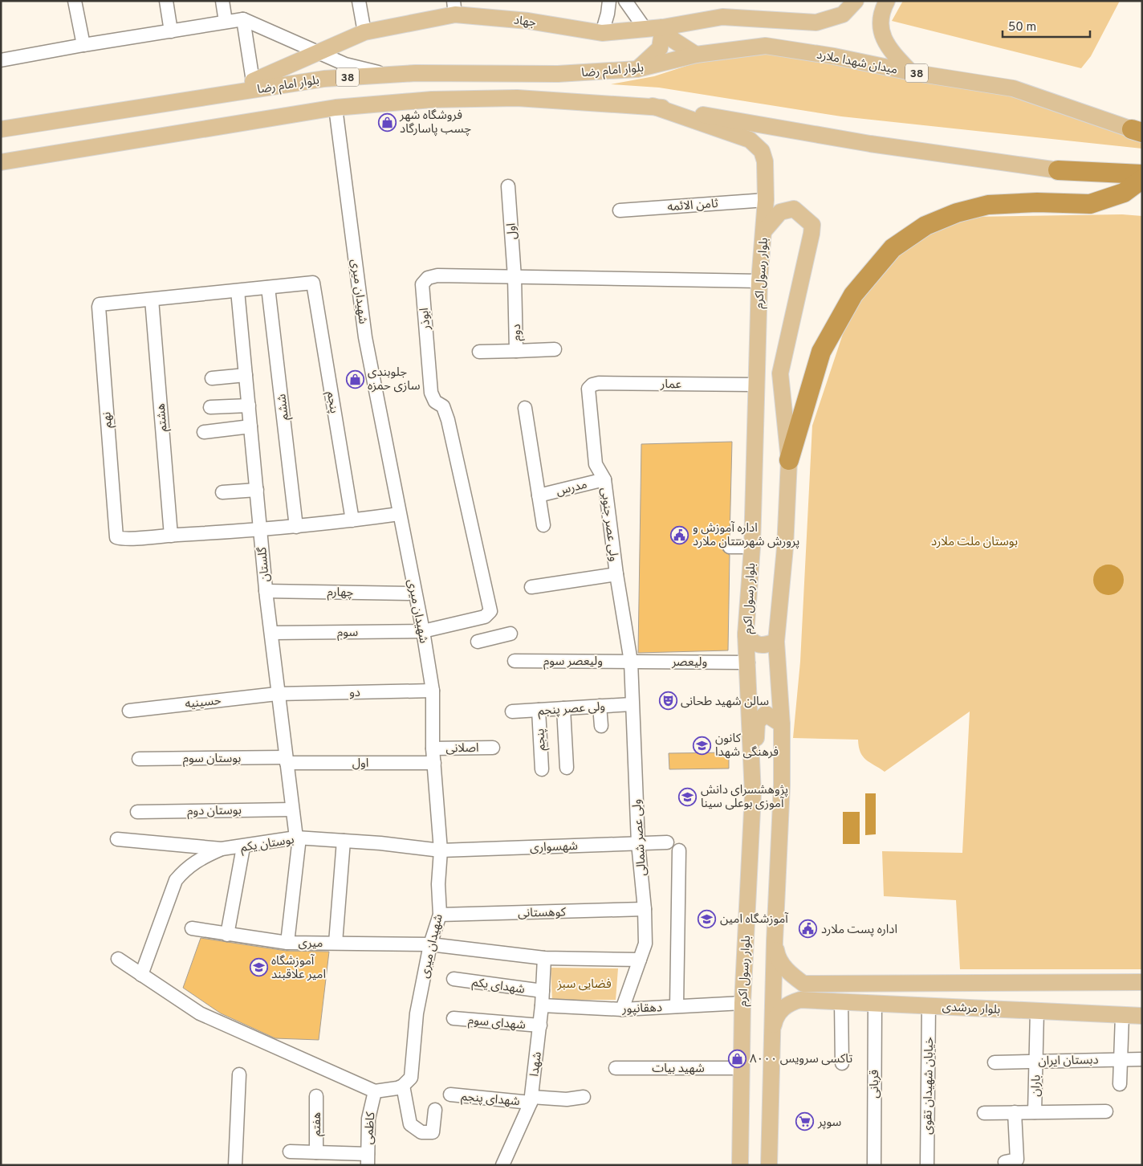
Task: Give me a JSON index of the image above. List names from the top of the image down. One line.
{"streets":{"main road":["جهاد","میدان شهدا ملارد","بلوار امام رضا","38","بلوار رسول اکرم","بلوار مرشدی"],"street":["ثامن الائمه","اول","شهیدان میری","ابوذر","دوم","عمار","پنجم","ششم","هشتم","نهم","مدرس","ولی عصر جنوبی","گلستان","چهارم","سوم","ولیعصر سوم","ولیعصر","دو","حسینیه","ولی عصر پنجم","اصلانی","بوستان سوم","بوستان دوم","ولی عصر شمالی","بوستان یکم","شهسواری","کوهستانی","میری","شهدای یکم","دهقانپور","شهدای سوم","دبستان ایران","شهدا","شهید بیات","قربانی","خیابان شهیدان تقوی","باران","شهدای پنجم","هفتم","کاظمی"]},"crossings":[["جهاد","بلوار امام رضا"],["میدان شهدا ملارد","بلوار امام رضا"],["ثامن الائمه","بلوار رسول اکرم"],["اول","شهیدان میری"],["اول","ابوذر"],["اول","دوم"],["اول","گلستان"],["اول","بوستان سوم"],["بلوار رسول اکرم","ابوذر"],["بلوار رسول اکرم","عمار"],["بلوار رسول اکرم","ولیعصر"],["بلوار رسول اکرم","دهقانپور"],["بلوار رسول اکرم","شهید بیات"],["شهیدان میری","چهارم"],["شهیدان میری","سوم"],["شهیدان میری","دو"],["شهیدان میری","اصلانی"],["شهیدان میری","بوستان یکم"],["شهیدان میری","شهسواری"],["شهیدان میری","کوهستانی"],["شهیدان میری","میری"],["ابوذر","دوم"],["عمار","ولی عصر جنوبی"],["پنجم","ششم"],["پنجم","ولی عصر پنجم"],["هشتم","نهم"],["مدرس","ولی عصر جنوبی"],["ولی عصر جنوبی","ولیعصر سوم"],["ولی عصر جنوبی","ولیعصر"],["ولی عصر جنوبی","ولی عصر شمالی"],["گلستان","چهارم"],["گلستان","سوم"],["گلستان","دو"],["گلستان","حسینیه"],["گلستان","بوستان سوم"],["گلستان","بوستان دوم"],["گلستان","بوستان یکم"],["گلستان","میری"],["ولیعصر سوم","ولیعصر"],["ولیعصر سوم","ولی عصر شمالی"],["ولیعصر","ولی عصر شمالی"],["دو","حسینیه"],["ولی عصر پنجم","ولی عصر شمالی"],["ولی عصر شمالی","شهسواری"],["ولی عصر شمالی","کوهستانی"],["ولی عصر شمالی","دهقانپور"],["بوستان یکم","شهسواری"],["شهدای یکم","شهدا"],["دهقانپور","شهدا"],["بلوار مرشدی","قربانی"],["بلوار مرشدی","خیابان شهیدان تقوی"],["بلوار مرشدی","باران"],["شهدای سوم","شهدا"],["دبستان ایران","باران"],["شهدا","شهدای پنجم"]],"parks":["بوستان ملت ملارد","فضایی سبز"],"places":{"shop":["فروشگاه شهر چسب پاسارگاد","جلوبندی سازی حمزه","تاکسی سرویس ۸۰۰۰"],"public building":["اداره آموزش و پرورش شهرستان ملارد","اداره پست ملارد"],"theatre":["سالن شهید طحانی"],"school or university":["کانون فرهنگی شهدا","پژوهشسرای دانش آموزی بوعلی سینا","آموزشگاه امین","آموزشگاه امیر علاقبند"],"supermarket":["سوپر"]},"scale_bar":"50 m"}
